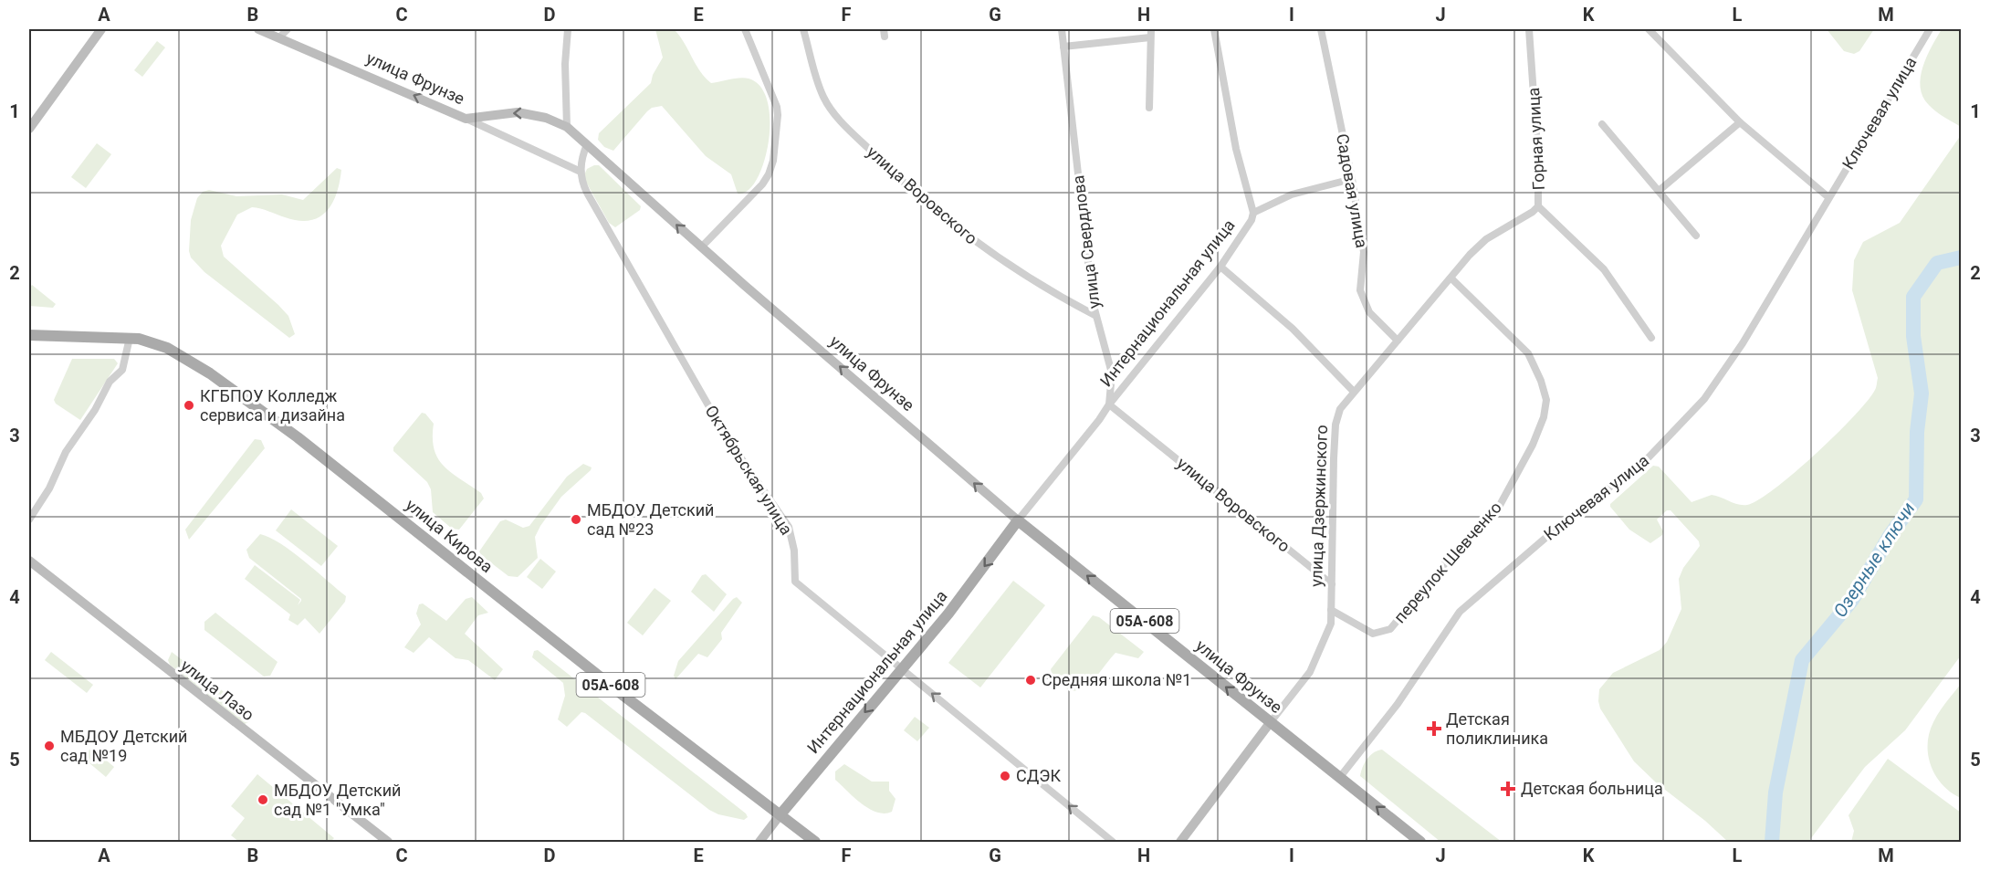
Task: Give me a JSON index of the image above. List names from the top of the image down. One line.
{"streets":{"main road":["улица Фрунзе","Интернациональная улица","улица Дзержинского","улица Кирова","05А-608","улица Лазо"],"street":["Ключевая улица","Горная улица","Садовая улица","улица Воровского","улица Свердлова","Октябрьская улица","переулок Шевченко"]},"crossings":[["улица Фрунзе","Ключевая улица"],["улица Фрунзе","улица Свердлова"],["улица Фрунзе","Интернациональная улица"],["улица Фрунзе","улица Дзержинского"],["Горная улица","улица Дзержинского"],["Садовая улица","улица Дзержинского"],["улица Воровского","улица Свердлова"],["улица Воровского","Интернациональная улица"],["улица Воровского","улица Дзержинского"],["улица Свердлова","Интернациональная улица"],["Интернациональная улица","Октябрьская улица"],["Интернациональная улица","улица Кирова"],["улица Дзержинского","переулок Шевченко"]],"one_way":["улица Фрунзе","Интернациональная улица"],"water":["Озерные ключи"],"places":{"other":["КГБПОУ Колледж сервиса и дизайна","МБДОУ Детский сад №23","Средняя школа №1","МБДОУ Детский сад №19","СДЭК","МБДОУ Детский сад №1 \"Умка\""],"health":["Детская поликлиника","Детская больница"]},"grid":{"columns":["A","B","C","D","E","F","G","H","I","J","K","L","M"],"rows":["1","2","3","4","5"]}}
